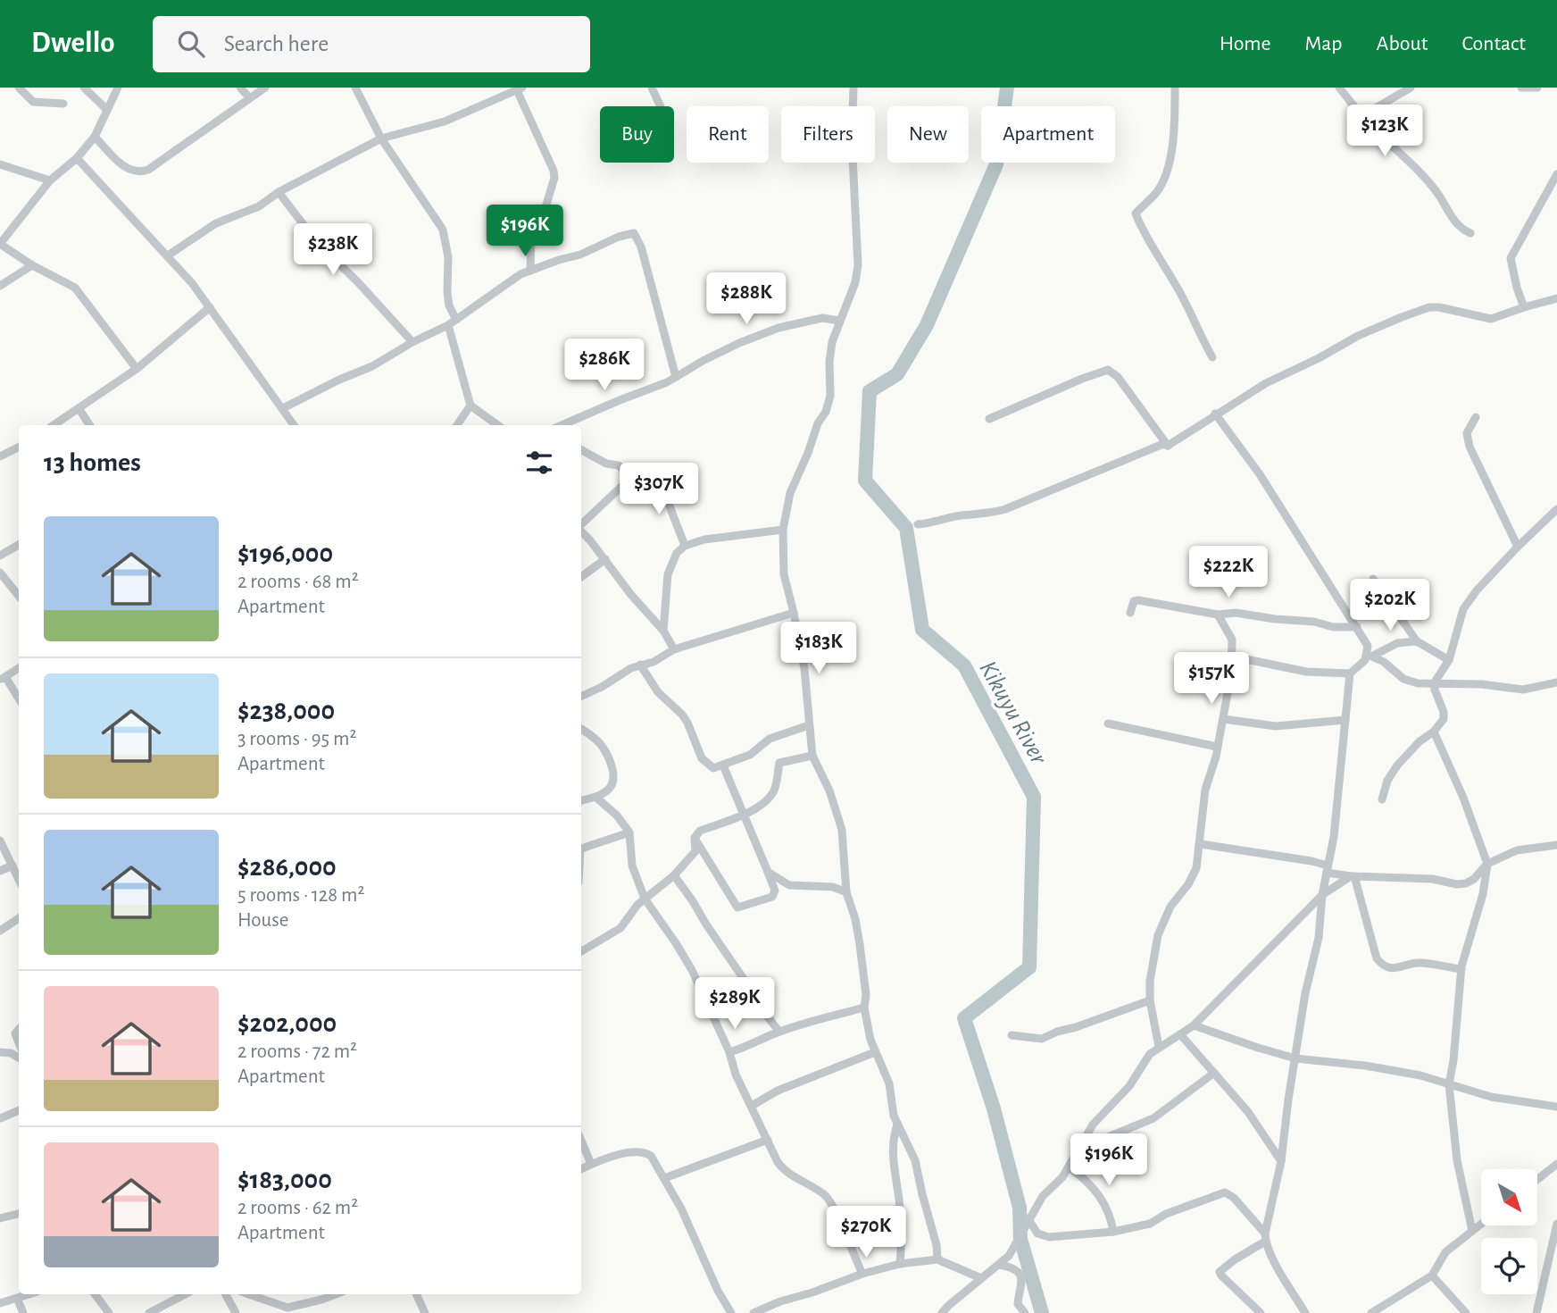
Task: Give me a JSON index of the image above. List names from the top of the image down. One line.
{"water":["Kikuyu River"],"north":"bottom right","page":{"header":"Dwello","search":"Search here","nav":["Home","Map","About","Contact"],"price":["$123K","$196K","$238K","$288K","$286K","$307K","$222K","$202K","$183K","$157K","$289K","$196K","$270K"],"chip":["Buy","Rent","Filters","New","Apartment"],"heading":"13 homes","list":[{"name":"$196,000","note":"2 rooms · 68 m² · Apartment"},{"name":"$238,000","note":"3 rooms · 95 m² · Apartment"},{"name":"$286,000","note":"5 rooms · 128 m² · House"},{"name":"$202,000","note":"2 rooms · 72 m² · Apartment"},{"name":"$183,000","note":"2 rooms · 62 m² · Apartment"}]}}
